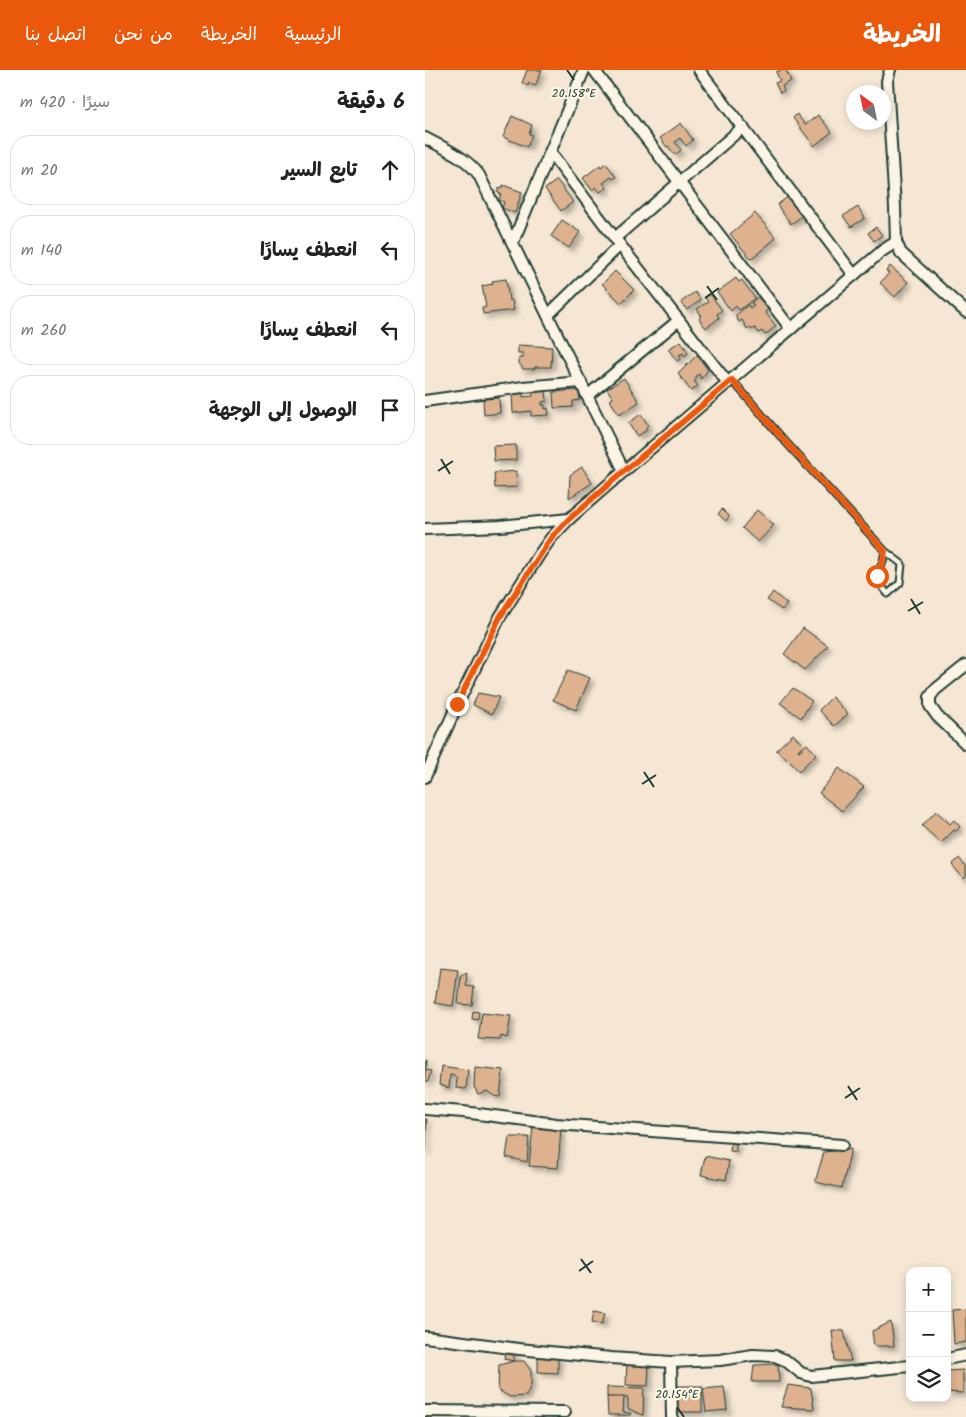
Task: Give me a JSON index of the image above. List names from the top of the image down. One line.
{"north":"top left","page":{"header":"الخريطة","nav":["الرئيسية","الخريطة","من نحن","اتصل بنا"],"heading":["6 دقيقة","سيرًا · 420 m"],"list":[["تابع السير","20 m"],["انعطف يسارًا","140 m"],["انعطف يسارًا","260 m"],"الوصول إلى الوجهة"],"map_buttons":["+","−"]},"coordinates":["20.158°E","20.154°E"]}
